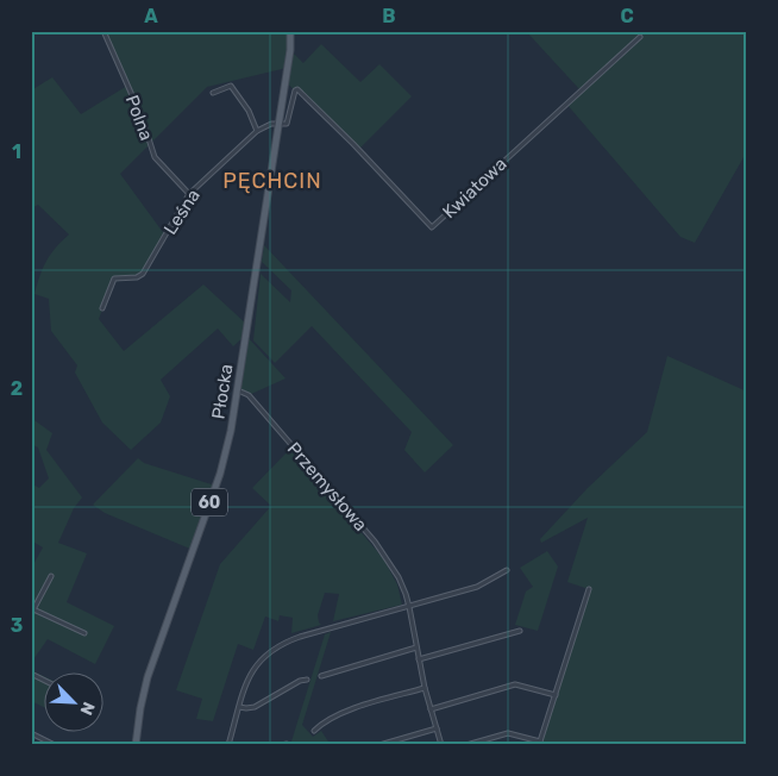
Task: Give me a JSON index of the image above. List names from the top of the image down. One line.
{"streets":{"main road":["Płocka","60"],"street":["Polna","Kwiatowa","Leśna","Przemysłowa"]},"crossings":[["Polna","Leśna"],["Kwiatowa","Leśna"],["Kwiatowa","Płocka"],["Leśna","Płocka"],["Płocka","Przemysłowa"]],"districts":["PĘCHCIN"],"north":"bottom right","grid":{"columns":["A","B","C"],"rows":["1","2","3"]}}
